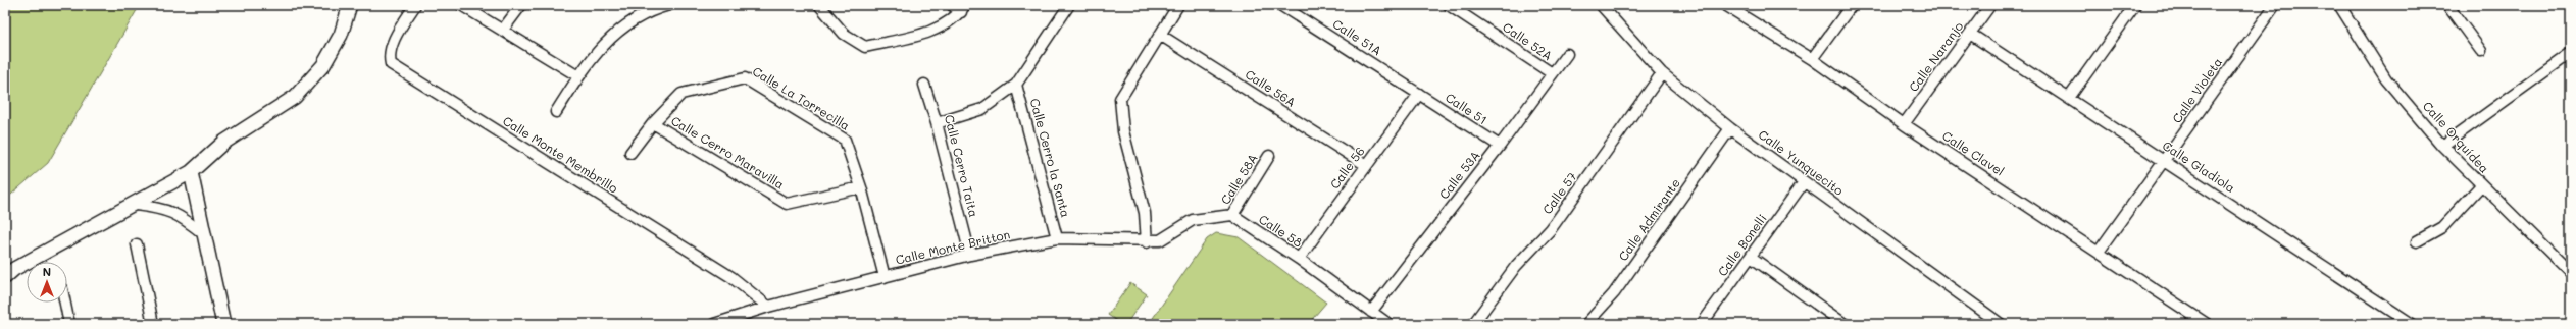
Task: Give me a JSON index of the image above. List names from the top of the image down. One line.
{"streets":{"street":["Calle 51A","Calle 52A","Calle Naranjo","Calle 56A","Calle Violeta","Calle La Torrecilla","Calle 51","Calle Orquídea","Calle Cerro Maravilla","Calle Clavel","Calle Monte Membrillo","Calle Cerro la Santa","Calle Yunquecito","Calle Cerro Taita","Calle Gladiola","Calle 56","Calle 53A","Calle 58A","Calle 57","Calle Admirante","Calle 58","Calle Bonelli","Calle Monte Britton"]},"crossings":[["Calle 51A","Calle 51"],["Calle 51A","Calle 56"],["Calle 52A","Calle 53A"],["Calle Naranjo","Calle Clavel"],["Calle Naranjo","Calle Gladiola"],["Calle 56A","Calle 56"],["Calle Violeta","Calle Clavel"],["Calle Violeta","Calle Gladiola"],["Calle La Torrecilla","Calle Cerro Maravilla"],["Calle La Torrecilla","Calle Monte Britton"],["Calle 51","Calle 56"],["Calle 51","Calle 53A"],["Calle Monte Membrillo","Calle Monte Britton"],["Calle Cerro la Santa","Calle Monte Britton"],["Calle Yunquecito","Calle 57"],["Calle Yunquecito","Calle Admirante"],["Calle Yunquecito","Calle Bonelli"],["Calle Cerro Taita","Calle Monte Britton"],["Calle 56","Calle 58"],["Calle 53A","Calle 58"],["Calle 58A","Calle 58"]],"north":"top"}
